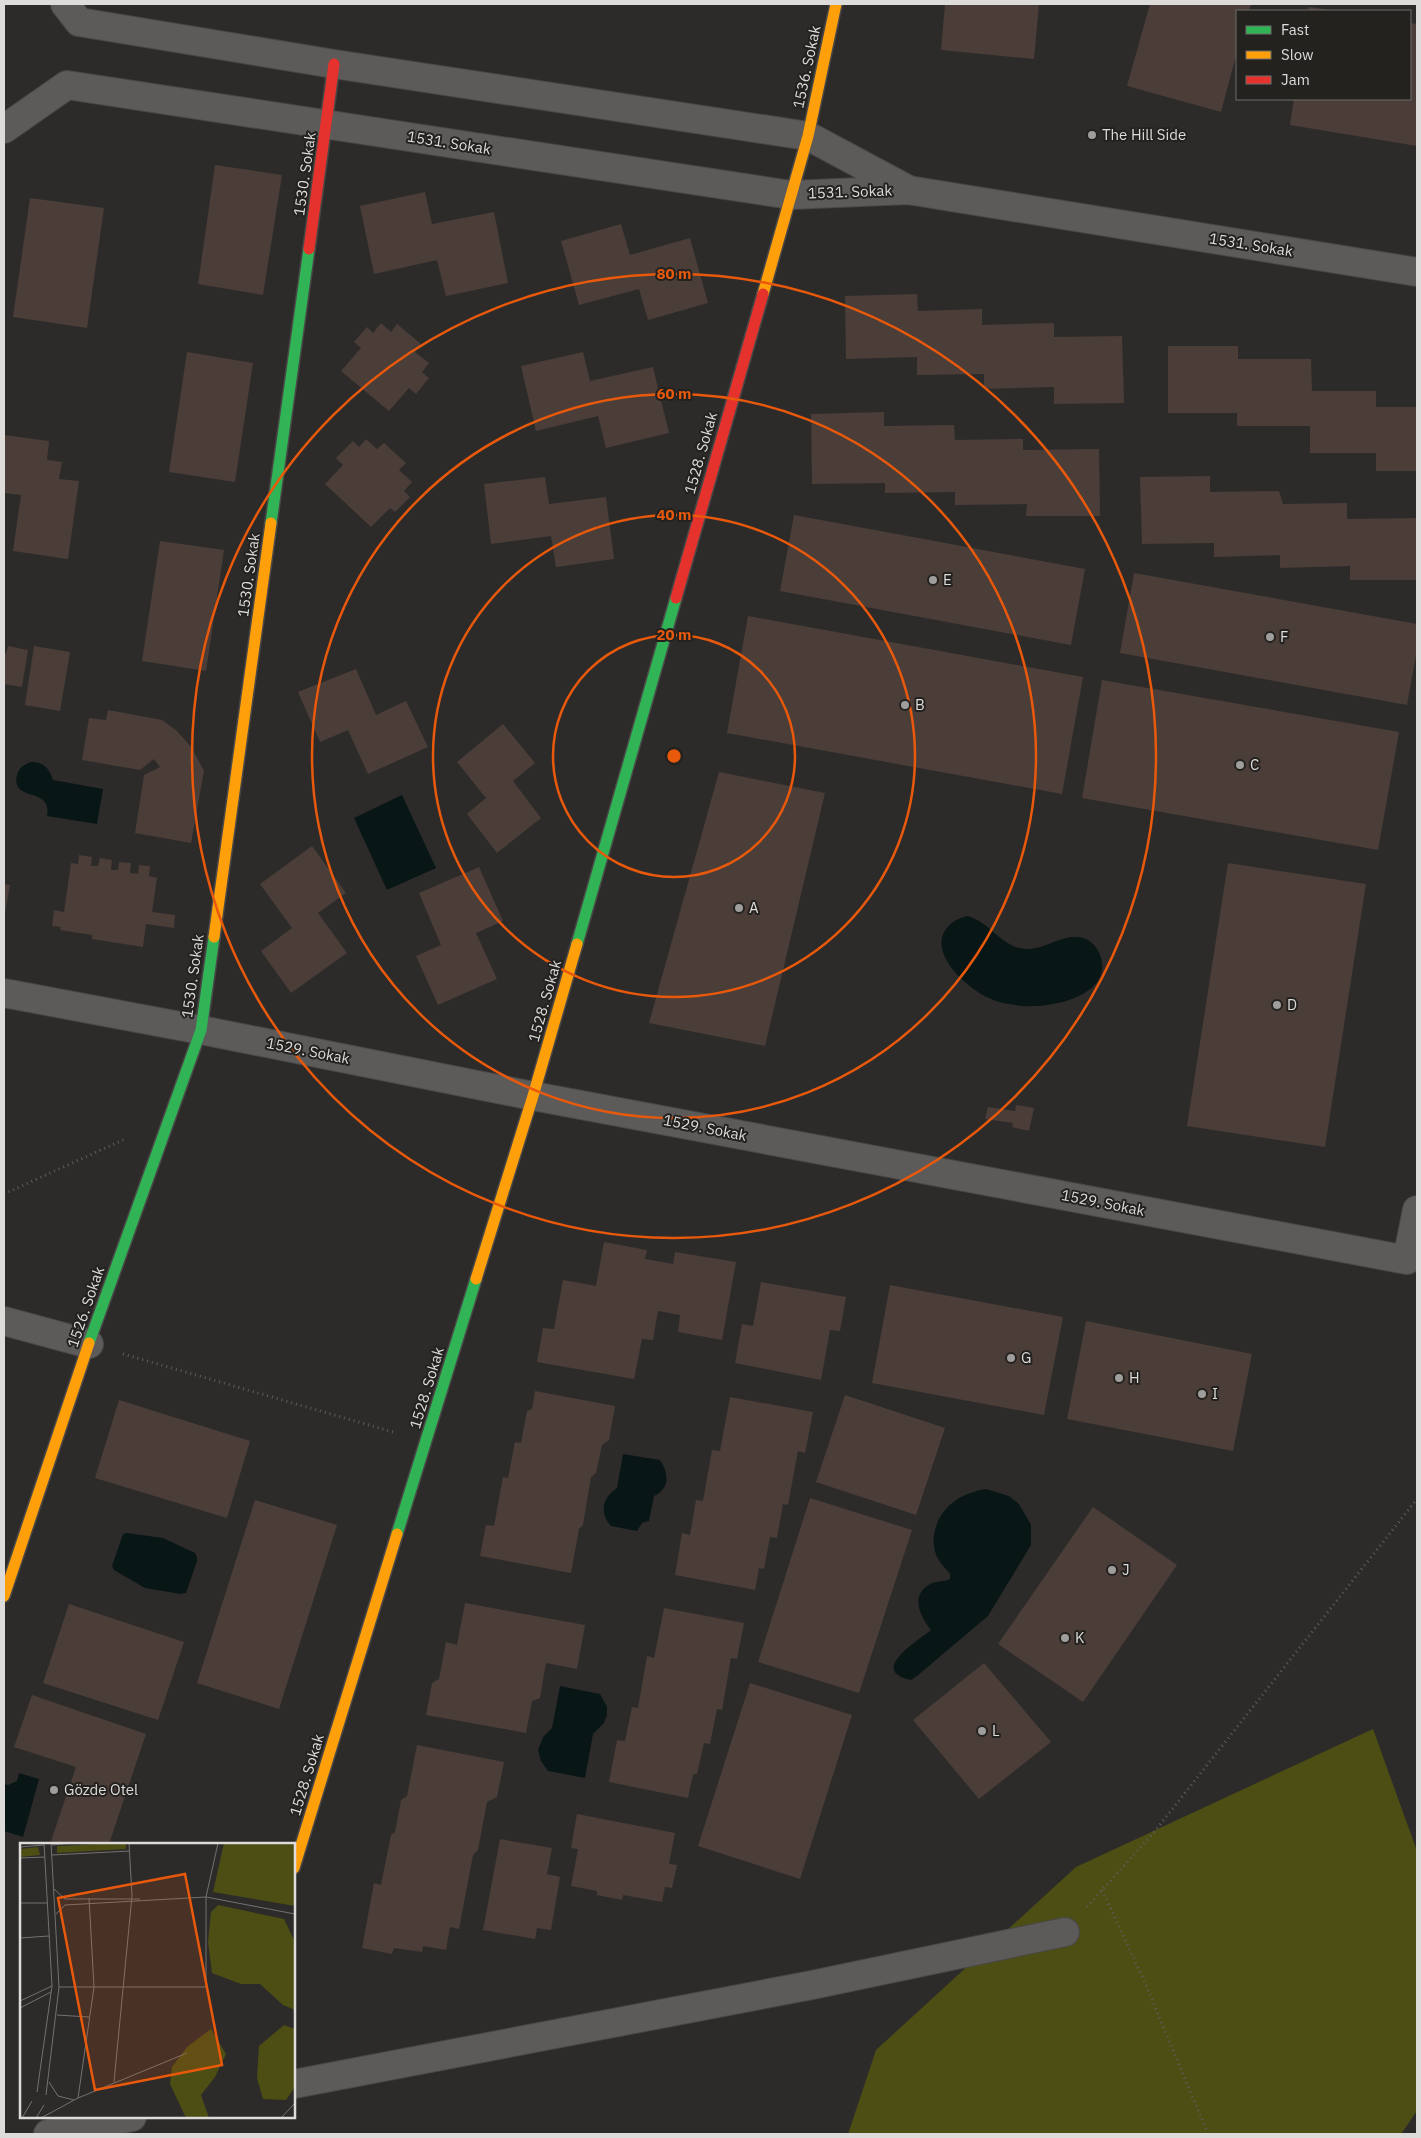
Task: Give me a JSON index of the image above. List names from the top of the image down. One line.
{"streets":{"street":["1536. Sokak","1531. Sokak","1530. Sokak","1528. Sokak","1529. Sokak","1526. Sokak"]},"crossings":[["1536. Sokak","1531. Sokak"],["1536. Sokak","1528. Sokak"],["1531. Sokak","1530. Sokak"],["1531. Sokak","1528. Sokak"],["1530. Sokak","1529. Sokak"],["1530. Sokak","1526. Sokak"],["1528. Sokak","1529. Sokak"],["1529. Sokak","1526. Sokak"]],"places":["The Hill Side","E","F","B","C","A","D","G","H","I","J","K","L","Gözde Otel"],"legend":["Fast","Slow","Jam"],"rings":["80 m","60 m","40 m","20 m"]}
